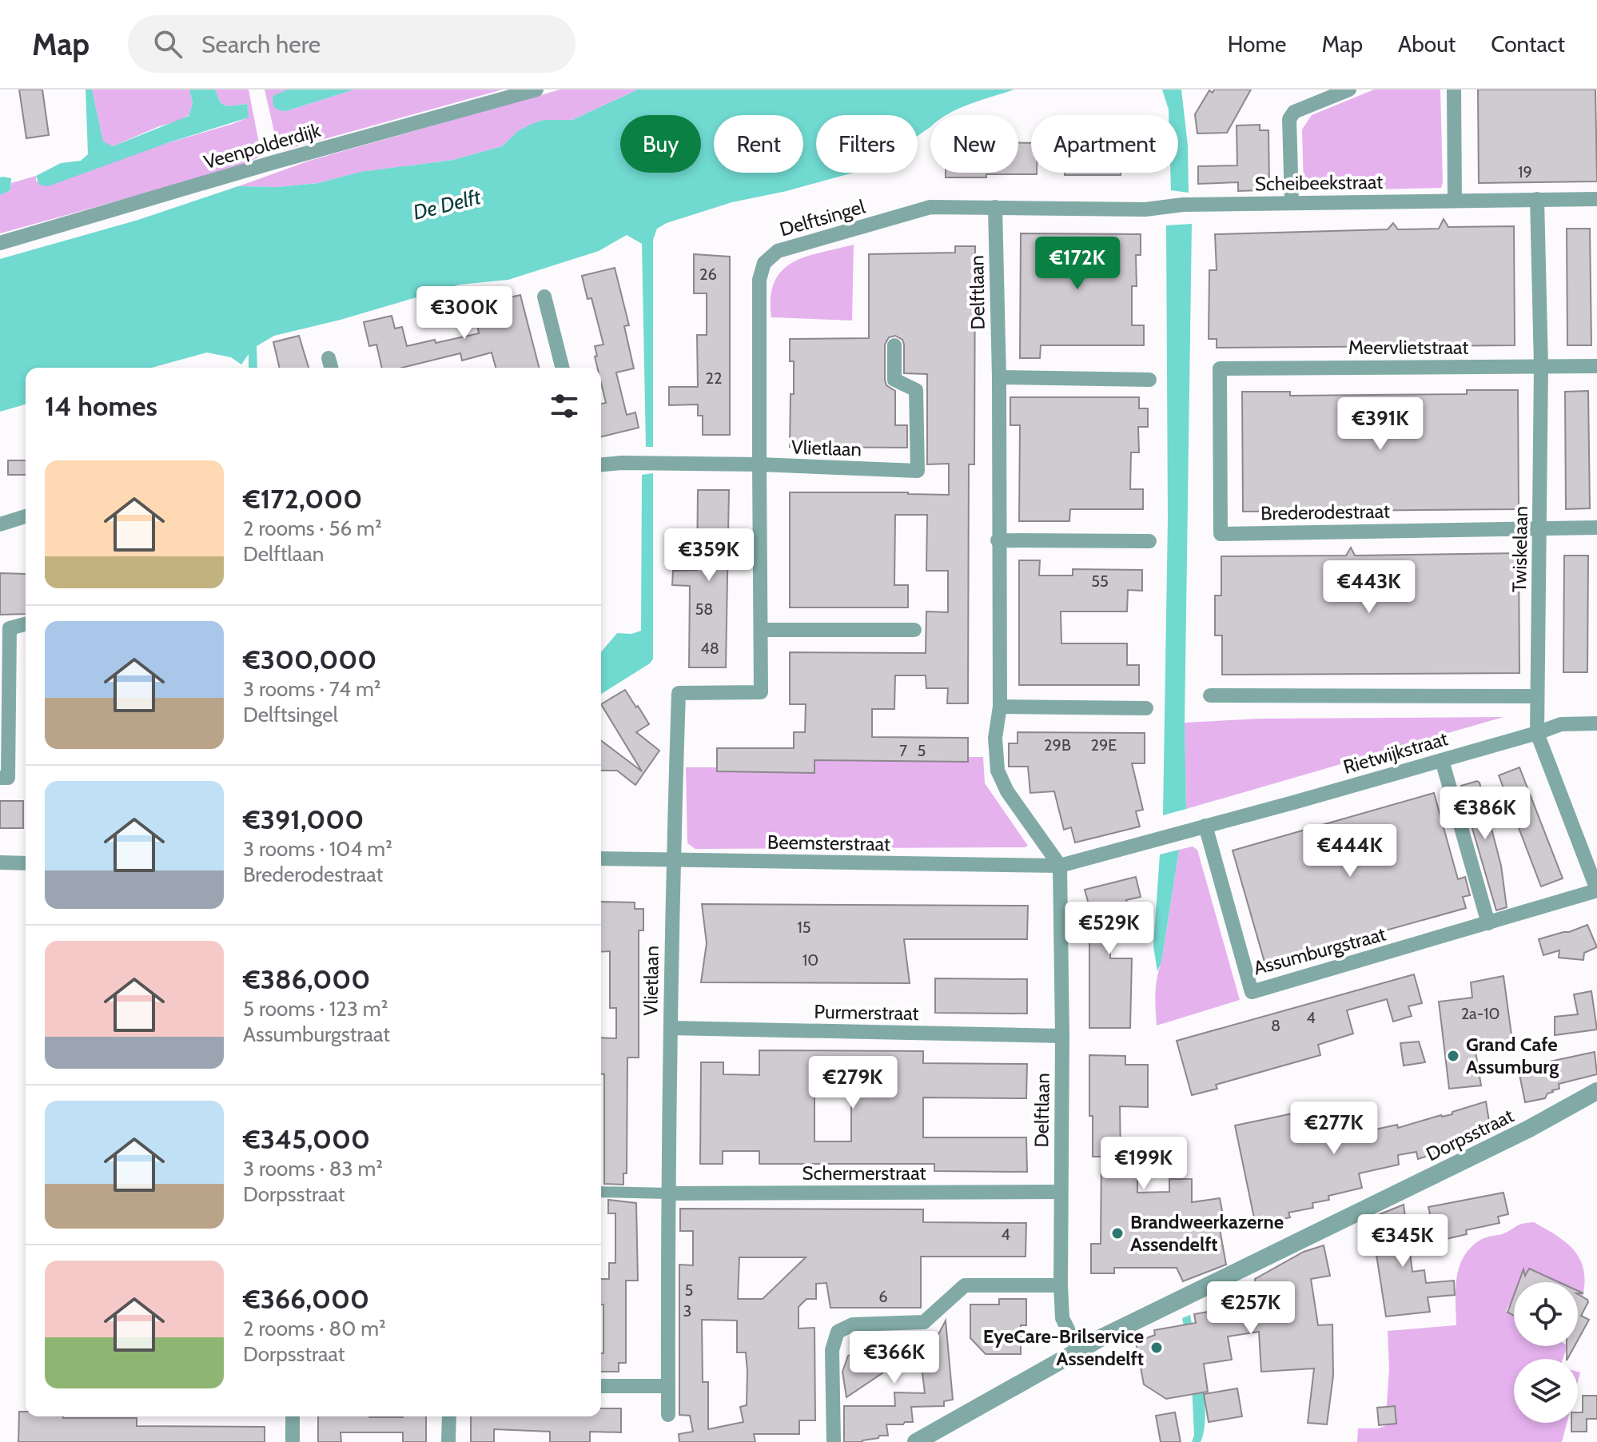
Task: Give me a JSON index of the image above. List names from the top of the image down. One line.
{"streets":{"street":["Veenpolderdijk","Scheibeekstraat","Delftsingel","Delftlaan","Meervlietstraat","Vlietlaan","Brederodestraat","Twiskelaan","Rietwijkstraat","Beemsterstraat","Assumburgstraat","Purmerstraat","Dorpsstraat","Schermerstraat"]},"crossings":[["Scheibeekstraat","Delftsingel"],["Scheibeekstraat","Twiskelaan"],["Delftsingel","Delftlaan"],["Delftsingel","Vlietlaan"],["Delftlaan","Beemsterstraat"],["Delftlaan","Purmerstraat"],["Delftlaan","Dorpsstraat"],["Delftlaan","Schermerstraat"],["Meervlietstraat","Brederodestraat"],["Meervlietstraat","Twiskelaan"],["Vlietlaan","Beemsterstraat"],["Vlietlaan","Purmerstraat"],["Vlietlaan","Schermerstraat"],["Brederodestraat","Twiskelaan"],["Twiskelaan","Rietwijkstraat"],["Twiskelaan","Assumburgstraat"],["Rietwijkstraat","Assumburgstraat"]],"water":["De Delft"],"places":["Grand Cafe Assumburg","Brandweerkazerne Assendelft","EyeCare-Brilservice Assendelft"],"house_numbers":["19","26","22","55","58","48","29B","29E","7","5","15","10","2a-10","4","8","4","5","6","3"],"page":{"header":"Map","search":"Search here","nav":["Home","Map","About","Contact"],"chip":["Buy","Rent","Filters","New","Apartment"],"price":["€172K","€300K","€391K","€359K","€443K","€386K","€444K","€529K","€279K","€277K","€199K","€345K","€257K","€366K"],"heading":"14 homes","list":[{"name":"€172,000","note":"2 rooms · 56 m² · Delftlaan"},{"name":"€300,000","note":"3 rooms · 74 m² · Delftsingel"},{"name":"€391,000","note":"3 rooms · 104 m² · Brederodestraat"},{"name":"€386,000","note":"5 rooms · 123 m² · Assumburgstraat"},{"name":"€345,000","note":"3 rooms · 83 m² · Dorpsstraat"},{"name":"€366,000","note":"2 rooms · 80 m² · Dorpsstraat"}]}}
